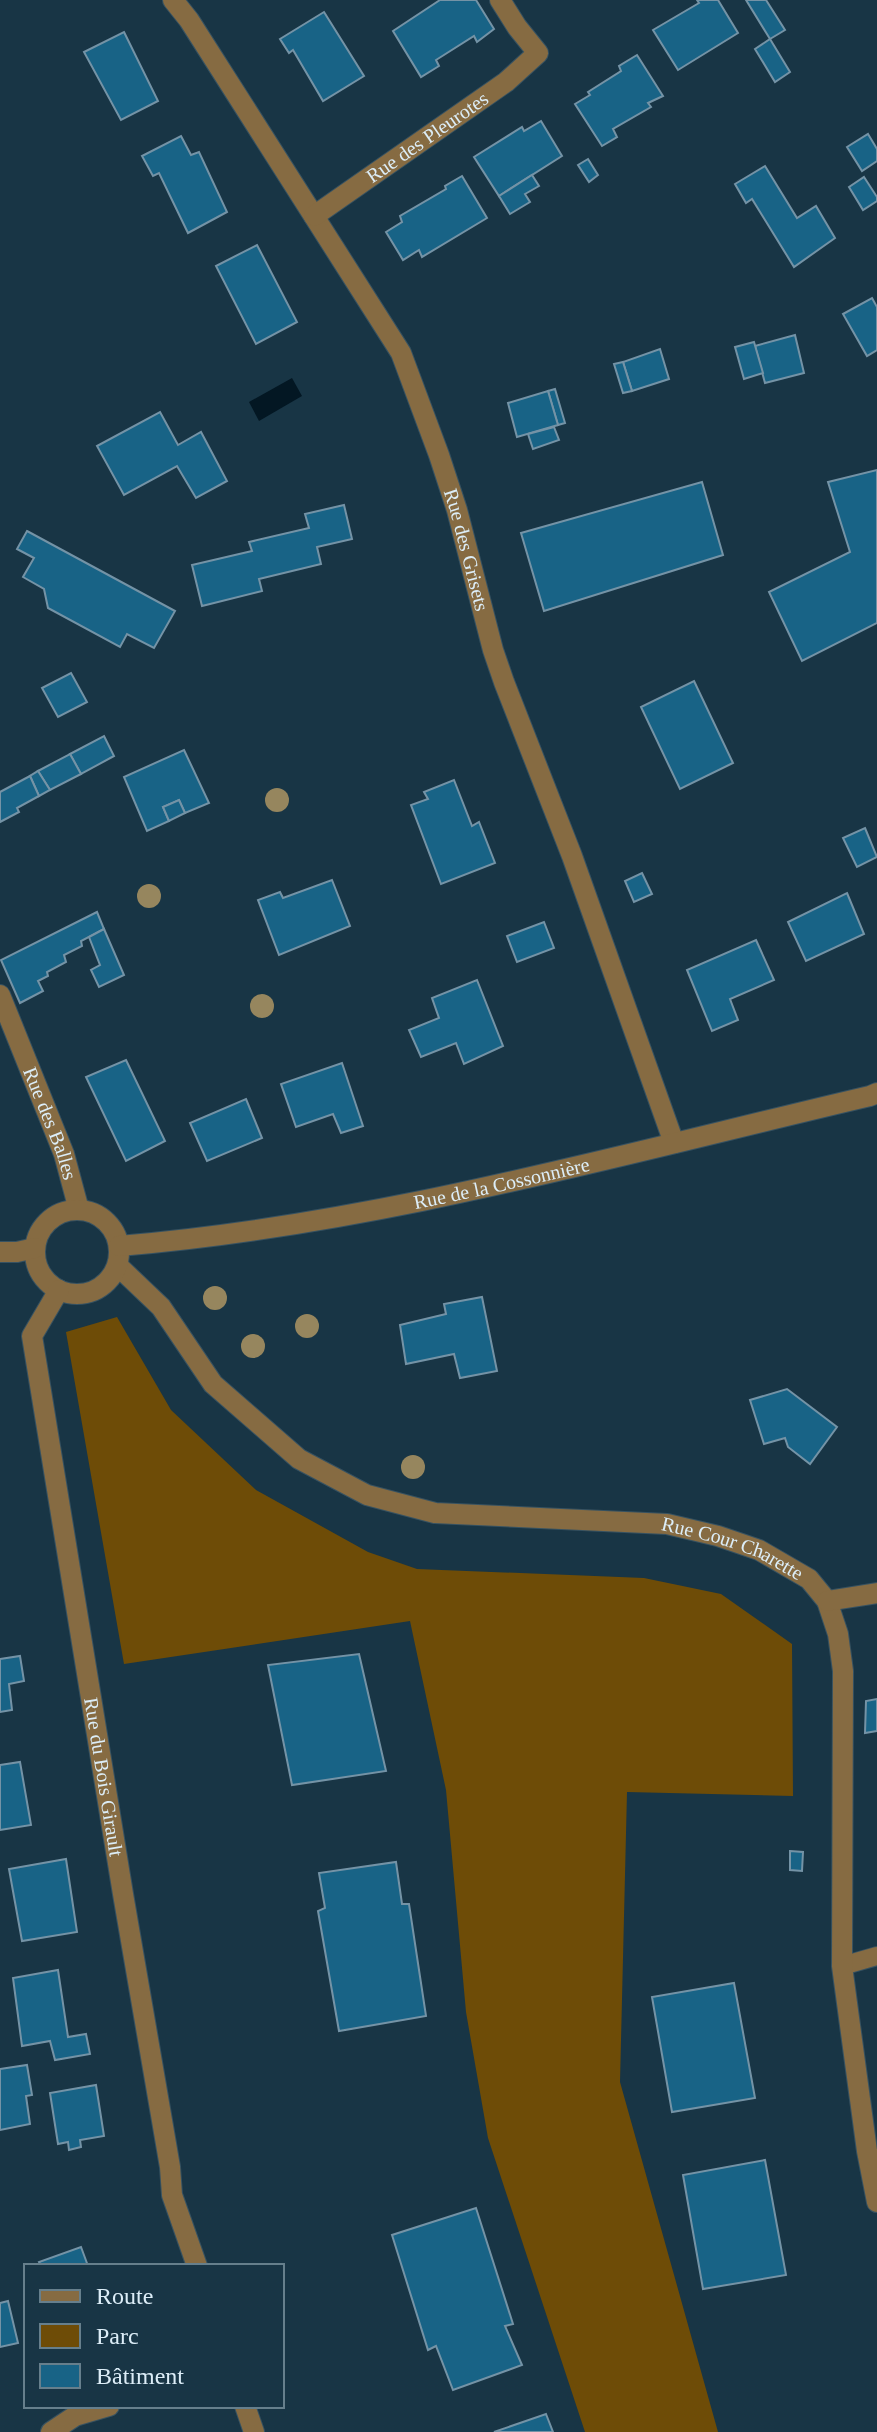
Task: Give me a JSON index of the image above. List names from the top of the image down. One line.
{"streets":{"street":["Rue des Pleurotes","Rue des Grisets","Rue des Balles","Rue de la Cossonnière","Rue Cour Charette","Rue du Bois Girault"]},"crossings":[["Rue des Pleurotes","Rue des Grisets"],["Rue des Grisets","Rue de la Cossonnière"],["Rue des Balles","Rue de la Cossonnière"],["Rue des Balles","Rue Cour Charette"],["Rue des Balles","Rue du Bois Girault"],["Rue de la Cossonnière","Rue Cour Charette"],["Rue de la Cossonnière","Rue du Bois Girault"],["Rue Cour Charette","Rue du Bois Girault"]],"legend":["Route","Parc","Bâtiment"]}
